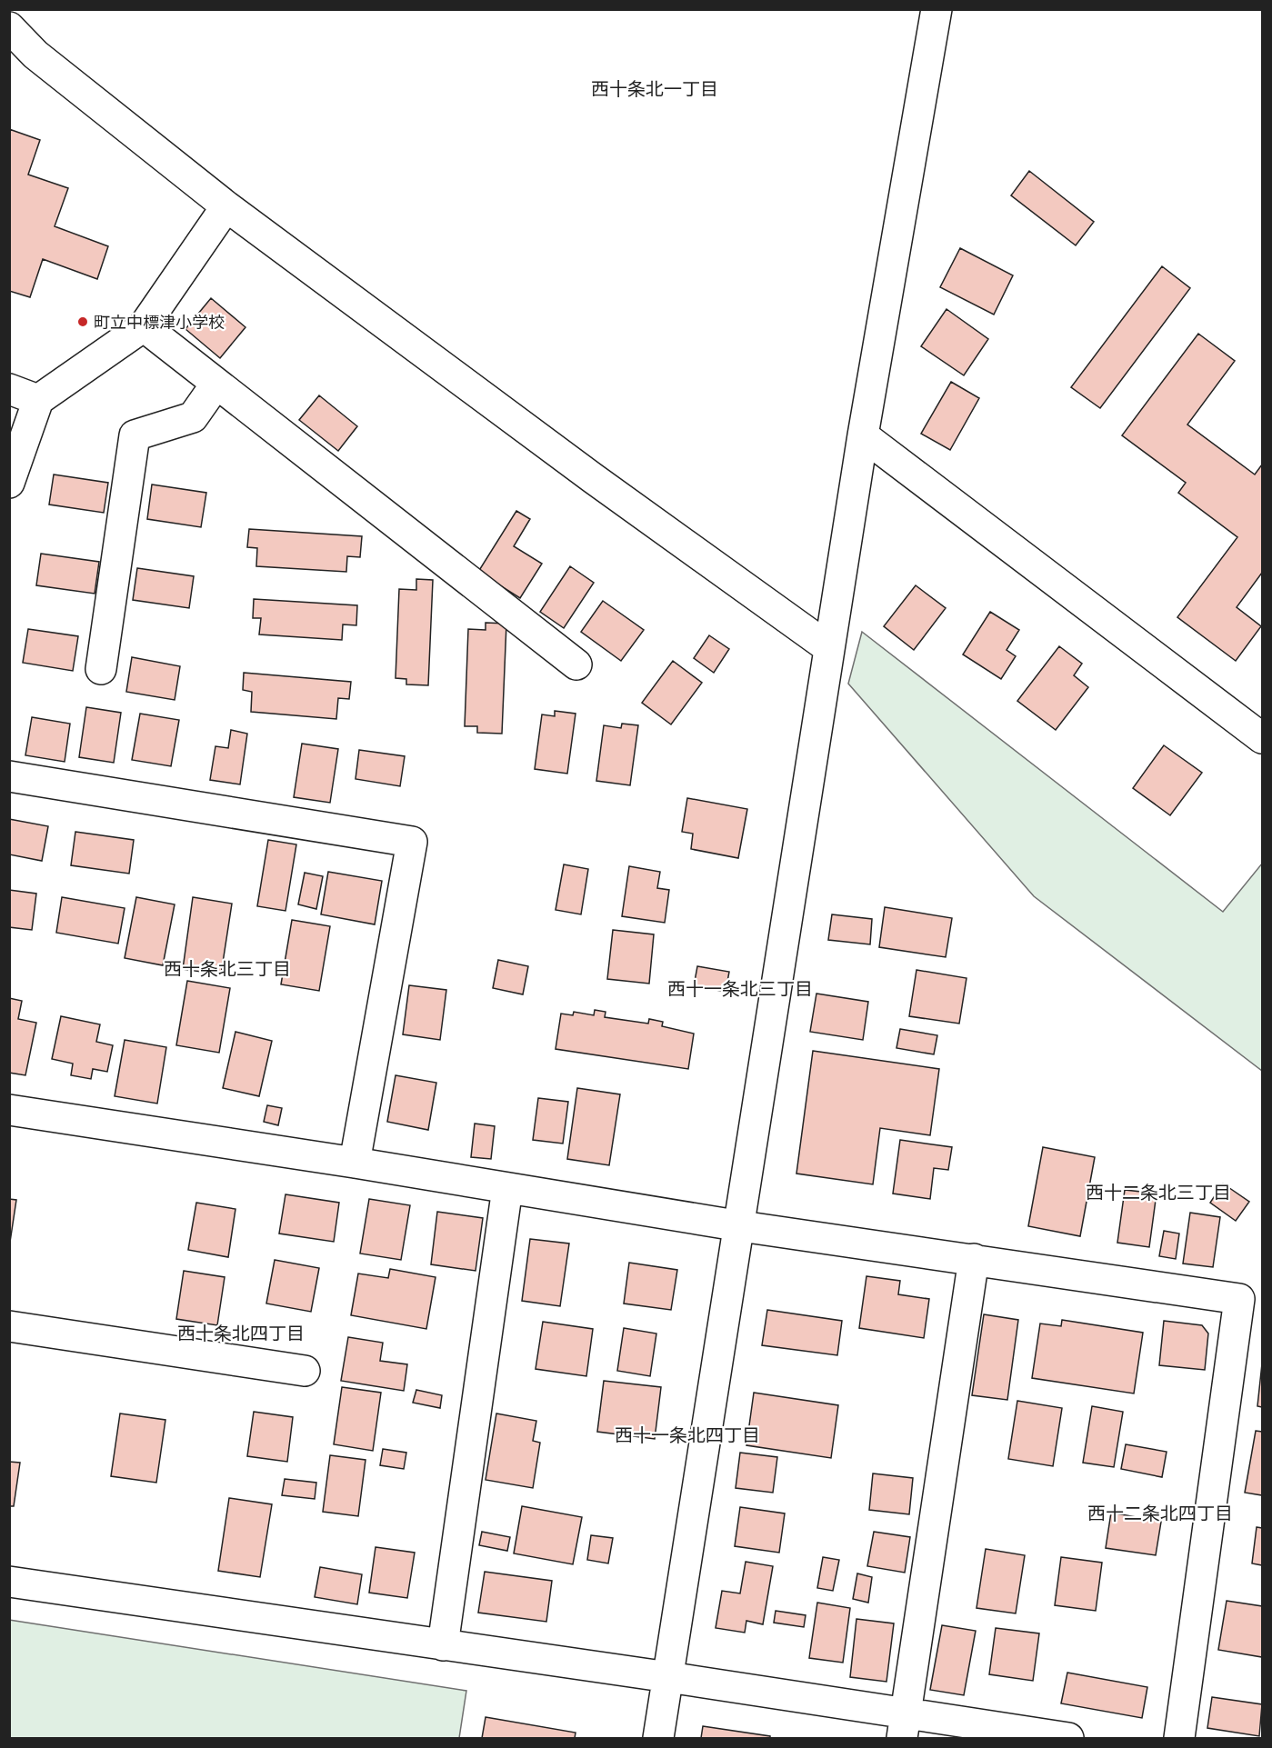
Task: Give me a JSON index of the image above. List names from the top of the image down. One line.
{"districts":["西十条北一丁目","西十条北三丁目","西十一条北三丁目","西十二条北三丁目","西十条北四丁目","西十一条北四丁目","西十二条北四丁目"],"places":["町立中標津小学校"]}
